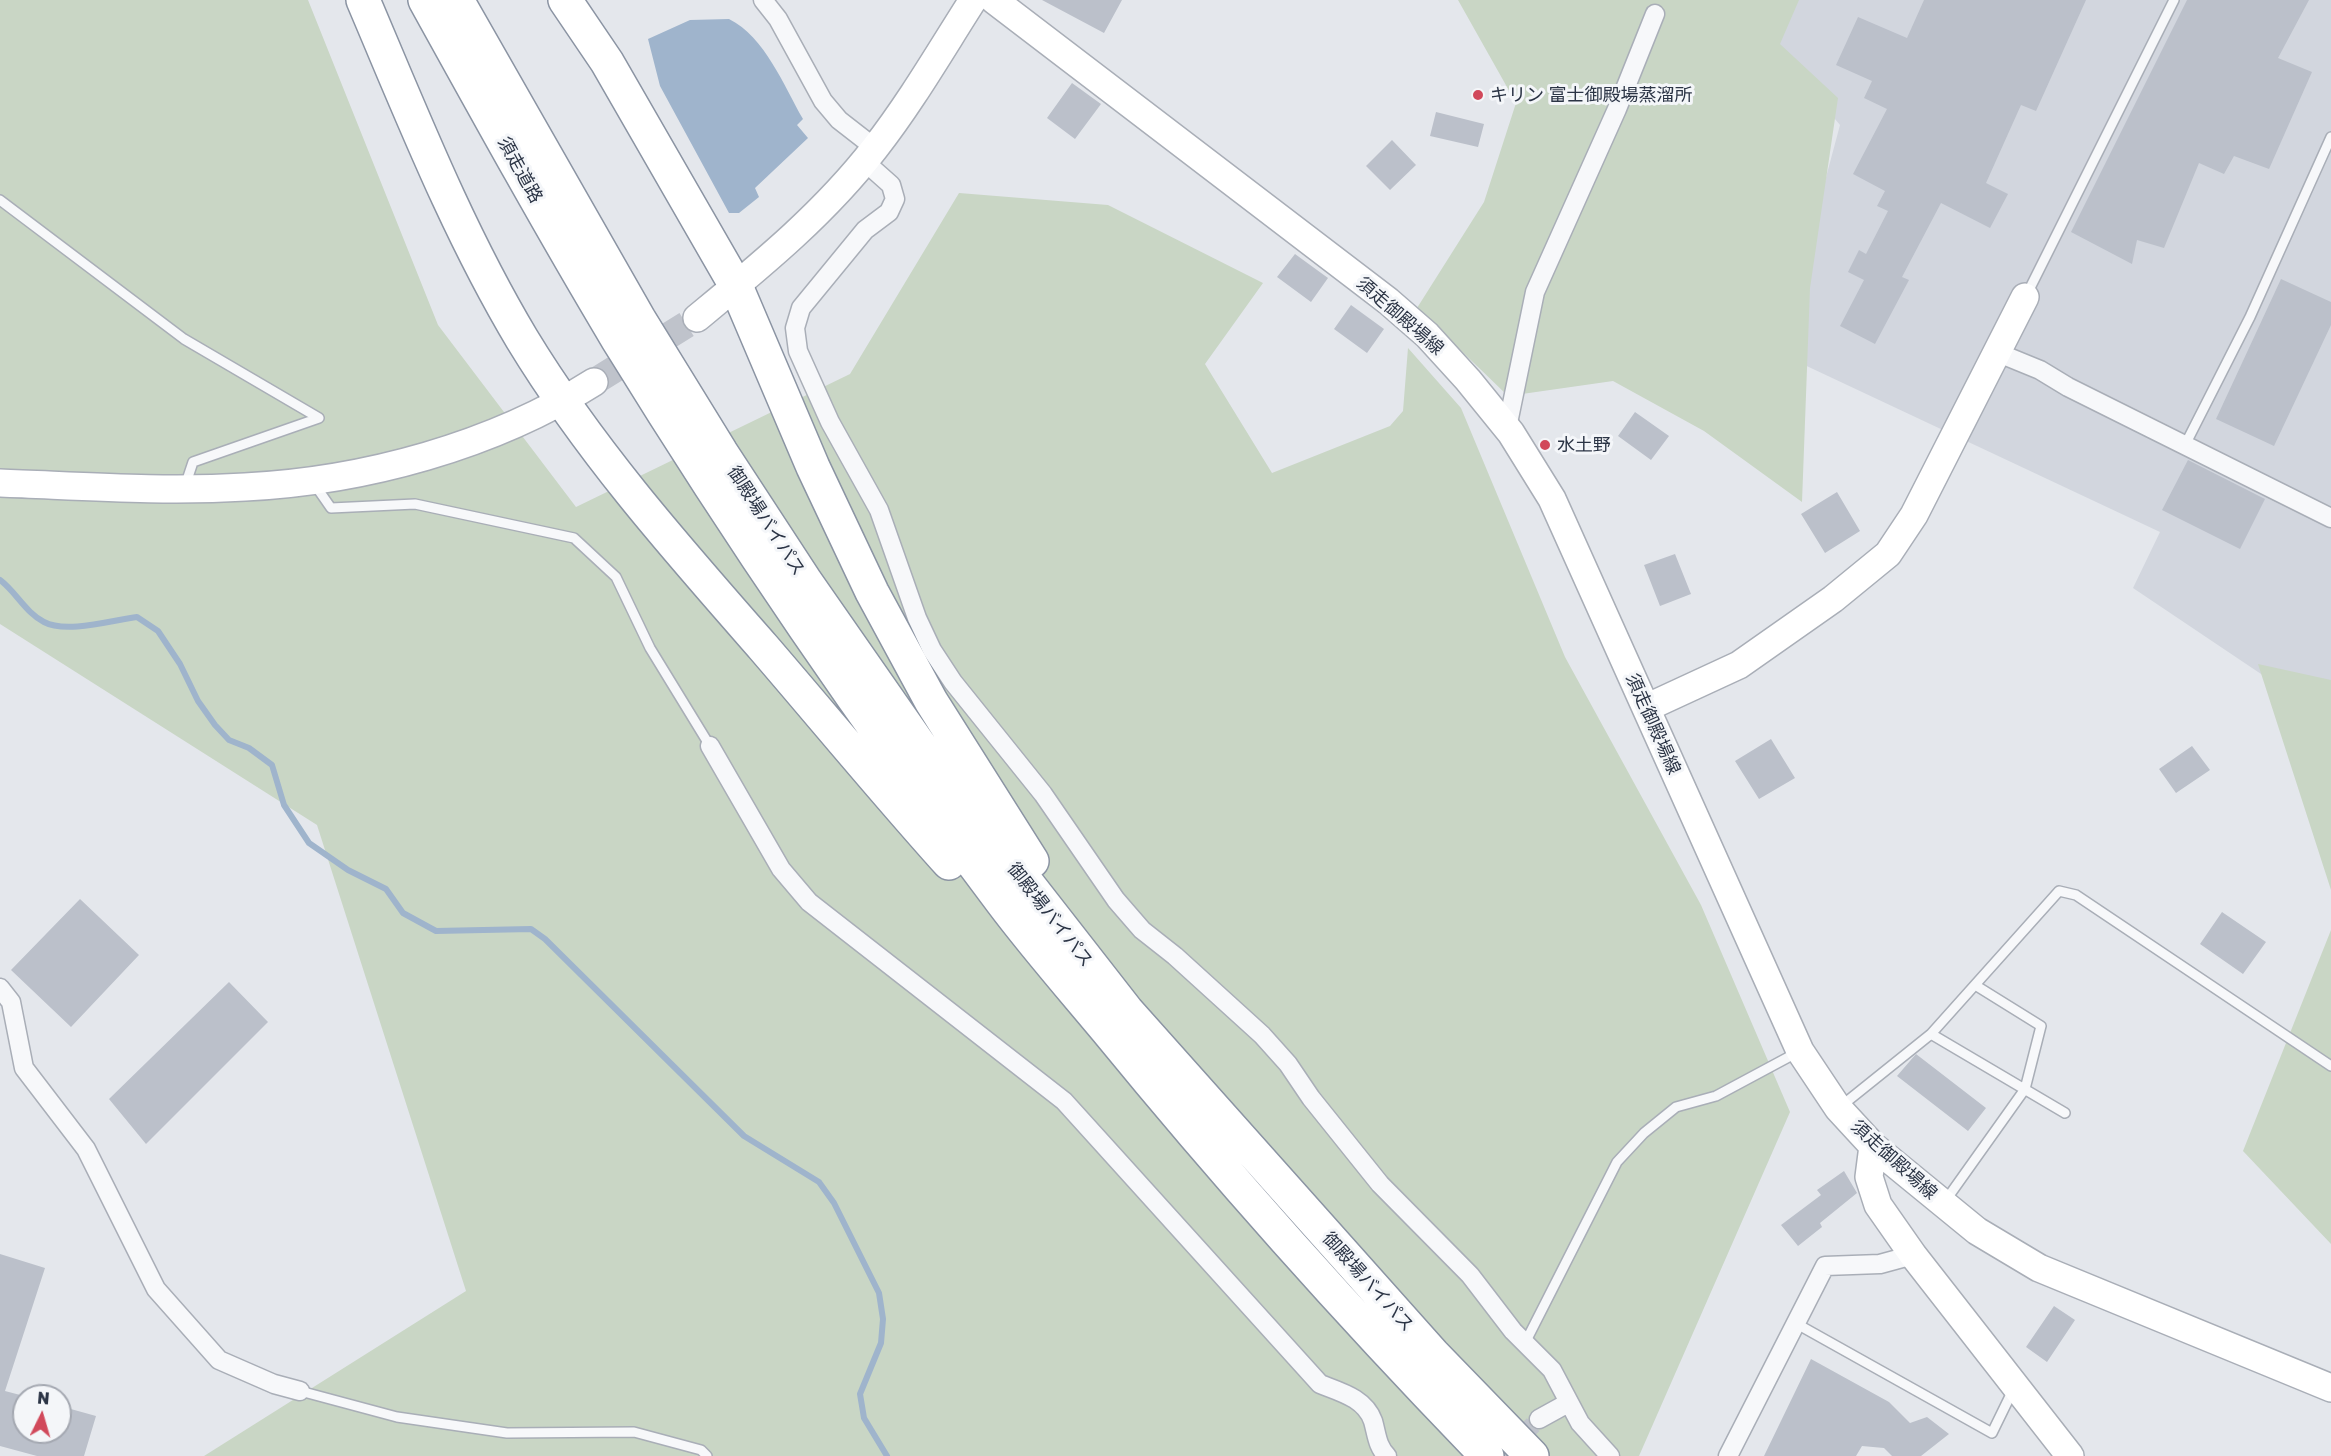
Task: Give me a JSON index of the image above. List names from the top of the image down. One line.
{"streets":{"highway":["須走道路","御殿場バイパス"],"main road":["須走御殿場線"]},"crossings":[["須走道路","御殿場バイパス"]],"places":["キリン 富士御殿場蒸溜所","水土野"],"north":"top"}
